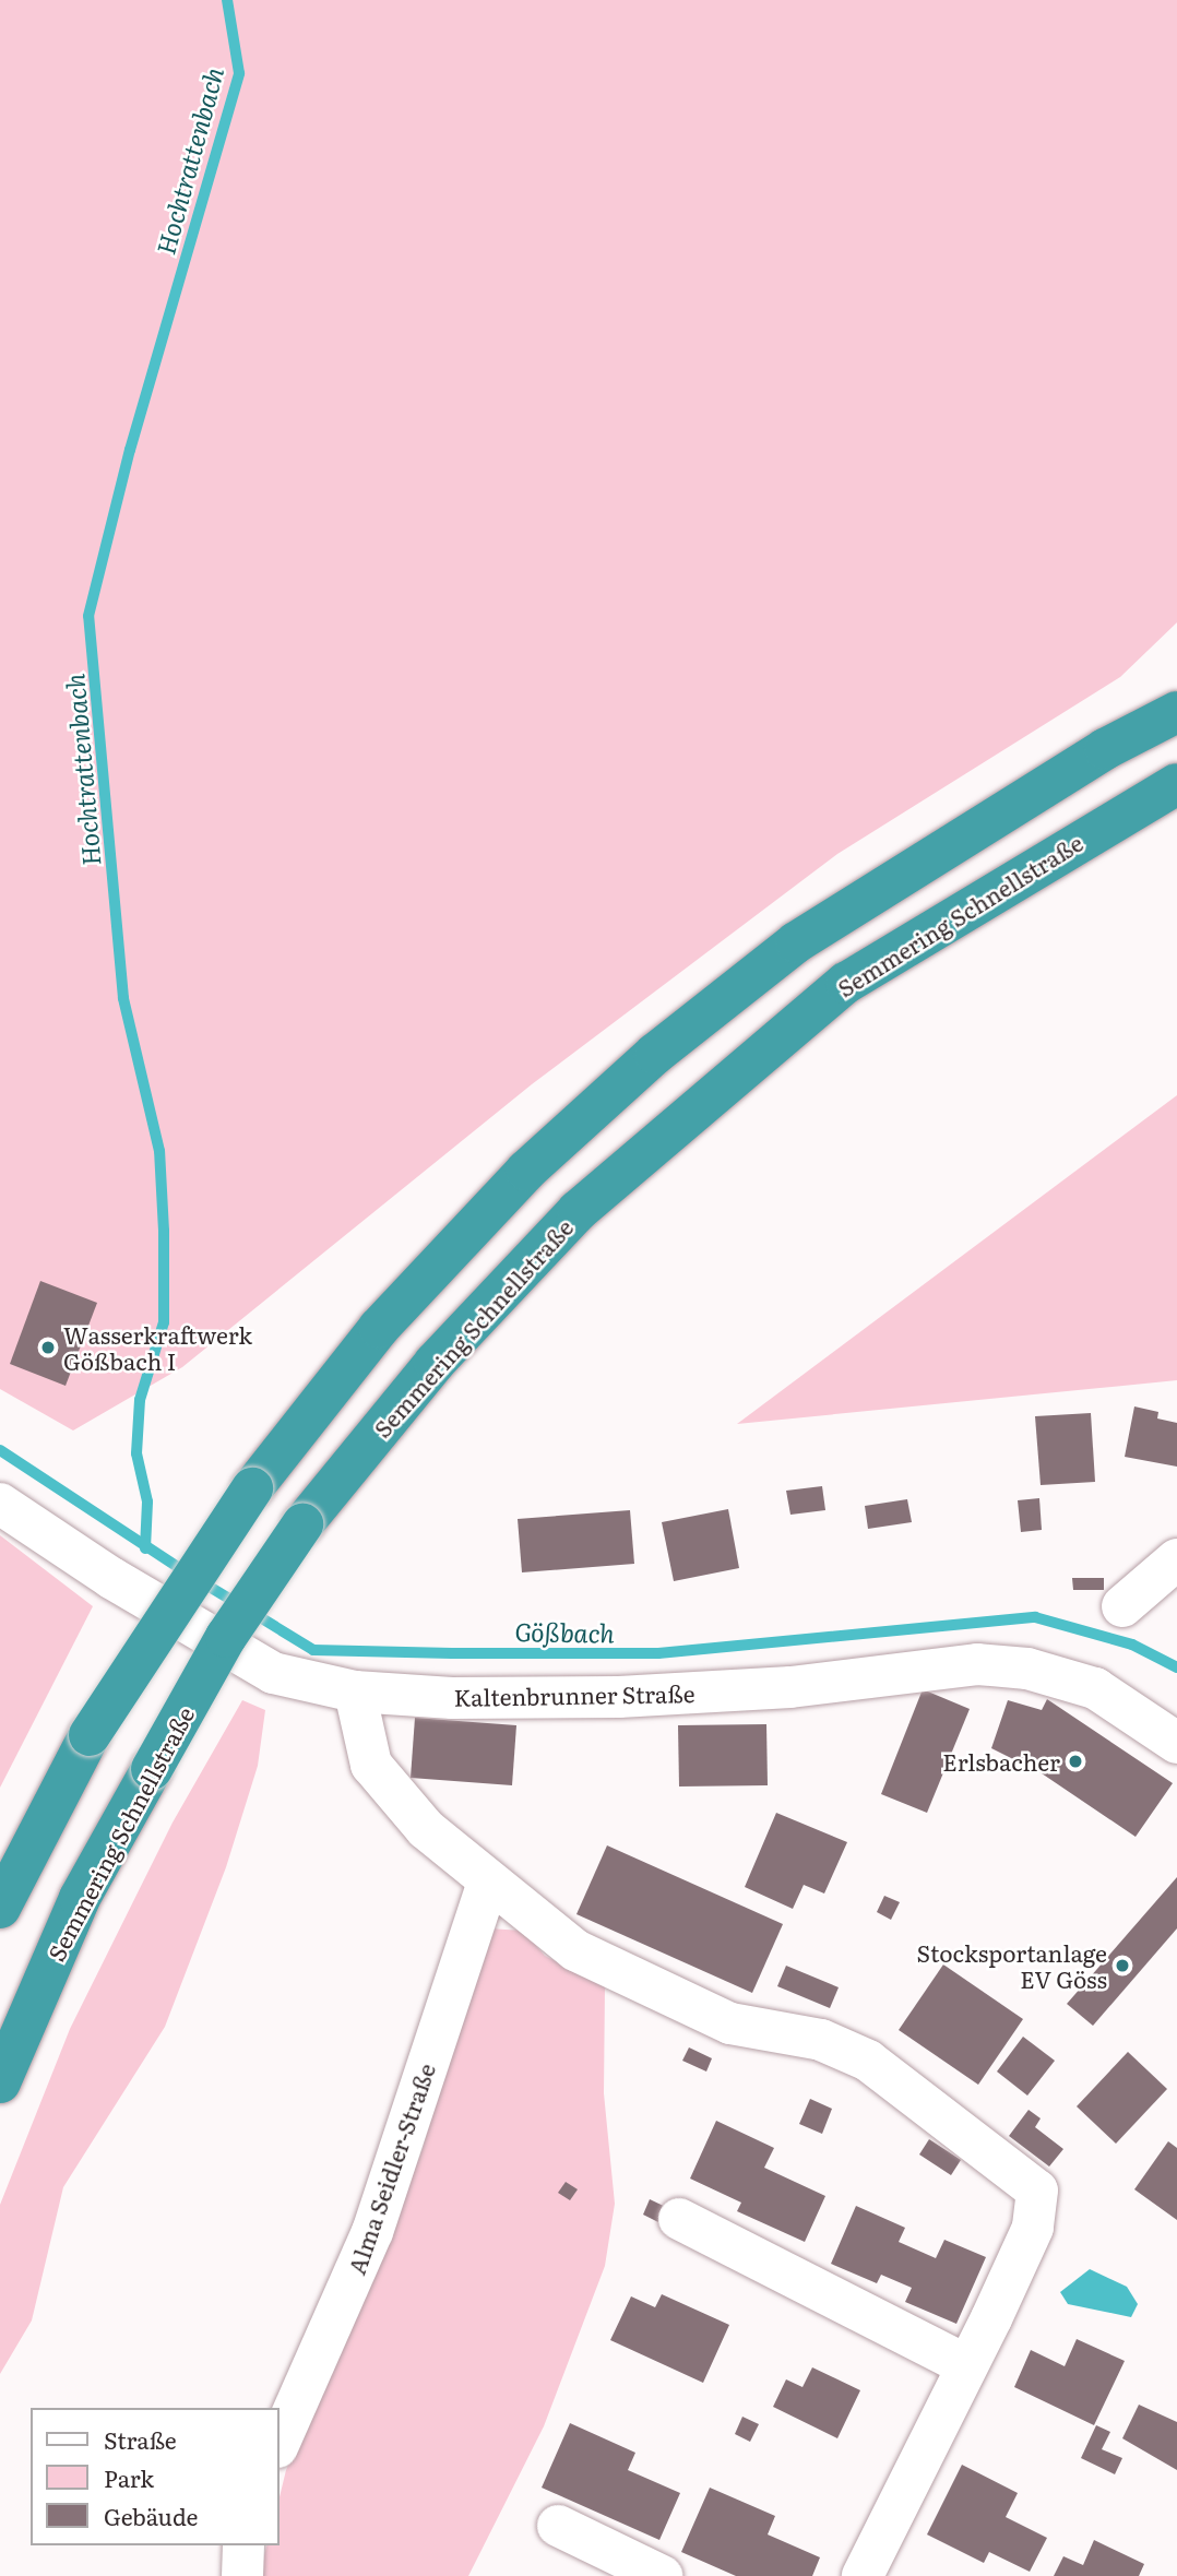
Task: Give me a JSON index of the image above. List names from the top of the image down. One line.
{"streets":{"highway":["Semmering Schnellstraße"],"street":["Kaltenbrunner Straße","Alma Seidler-Straße"]},"water":["Hochtrattenbach","Gößbach"],"places":["Wasserkraftwerk Gößbach I","Erlsbacher","Stocksportanlage EV Göss"],"legend":["Straße","Park","Gebäude"]}
